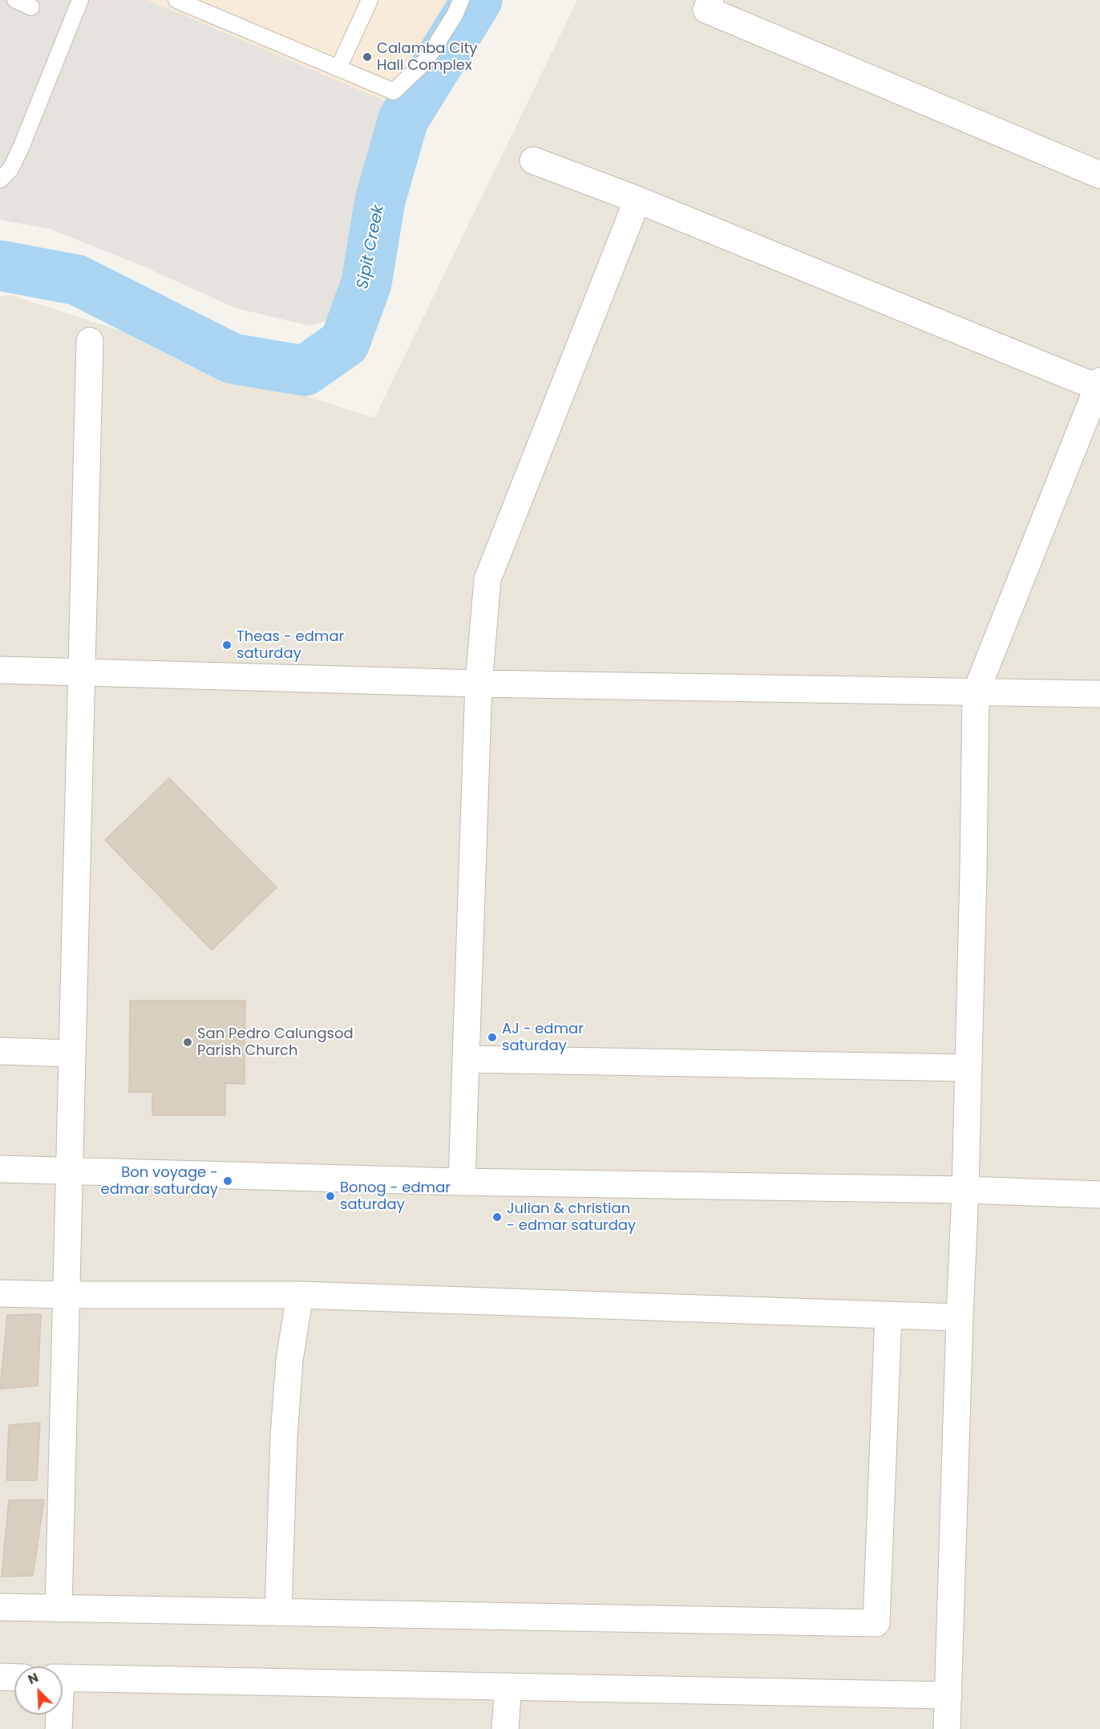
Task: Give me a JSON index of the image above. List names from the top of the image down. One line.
{"water":["Sipit Creek"],"places":["Calamba City Hall Complex","Theas - edmar saturday","AJ - edmar saturday","San Pedro Calungsod Parish Church","Bon voyage - edmar saturday","Bonog - edmar saturday","Julian & christian - edmar saturday"],"north":"top left"}
